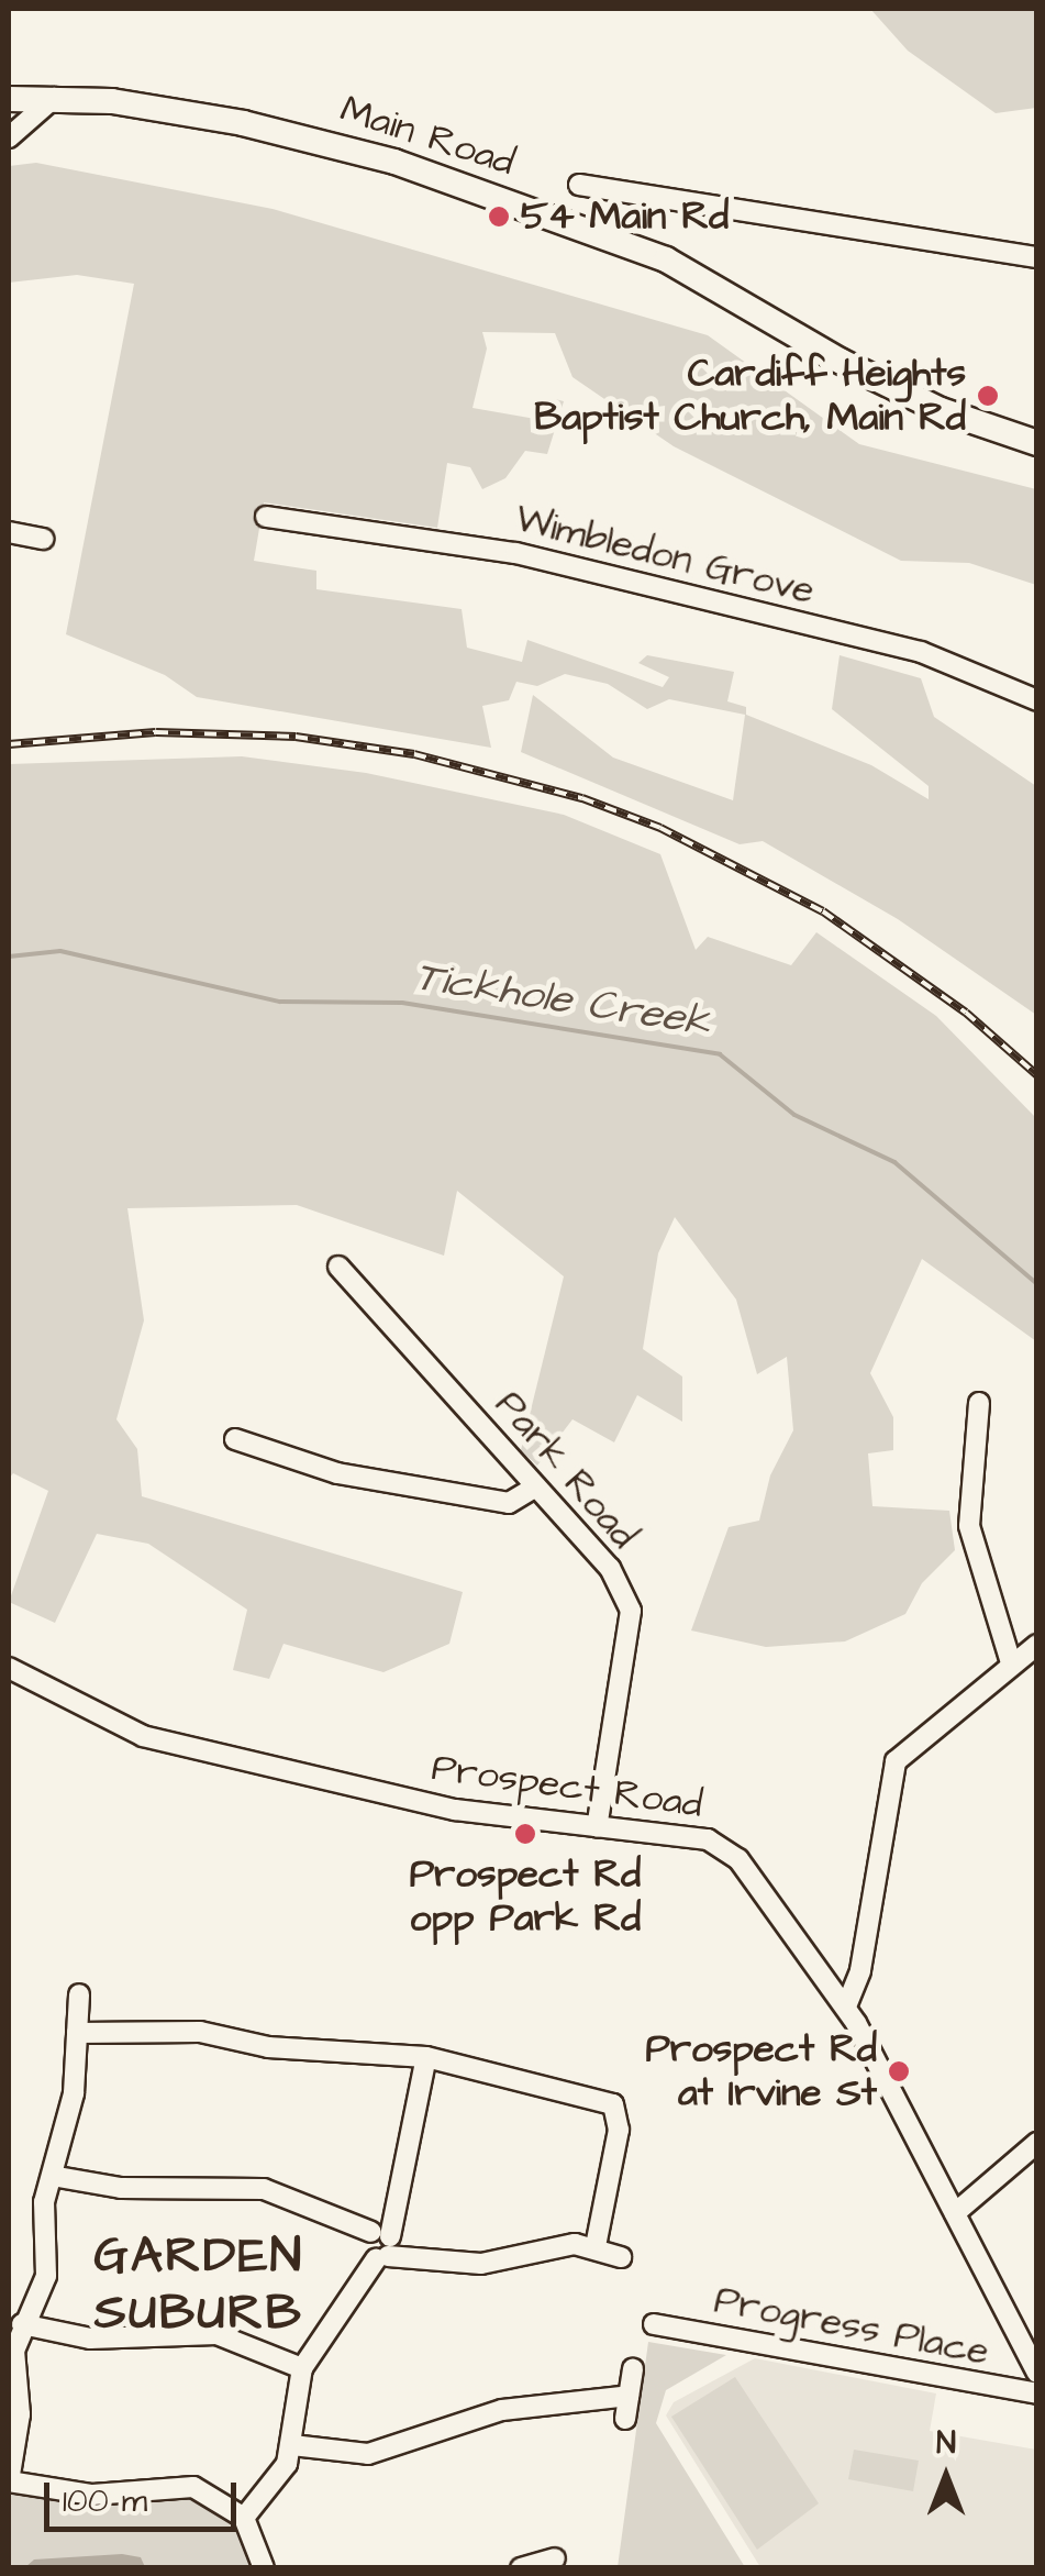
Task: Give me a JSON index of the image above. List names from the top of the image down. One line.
{"streets":{"main road":["Main Road"],"street":["Wimbledon Grove","Park Road","Prospect Road","Progress Place"]},"crossings":[["Park Road","Prospect Road"]],"districts":["GARDEN SUBURB"],"water":["Tickhole Creek"],"places":["54 Main Rd","Cardiff Heights Baptist Church, Main Rd","Prospect Rd opp Park Rd","Prospect Rd at Irvine St"],"scale_bar":"100 m","north":"top"}
